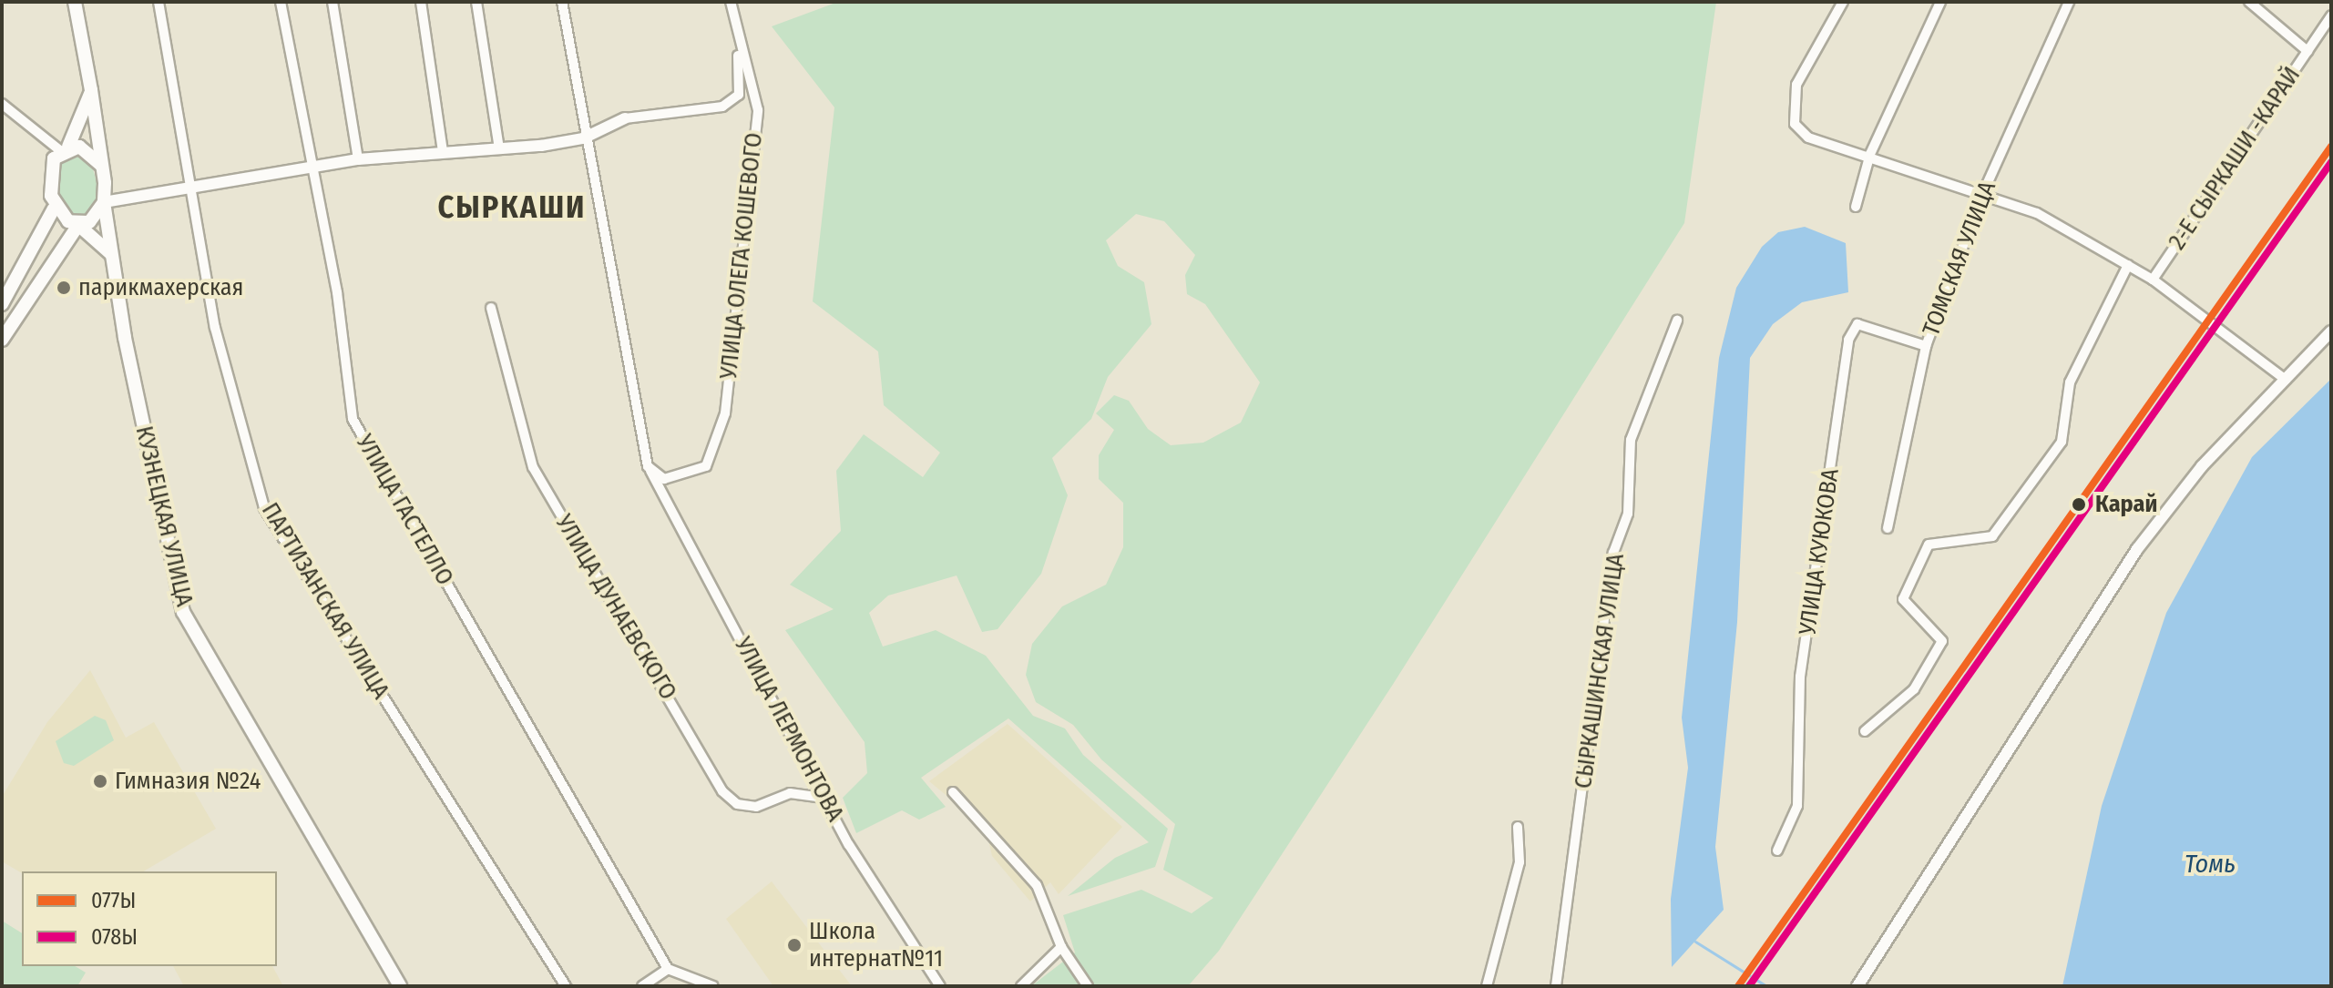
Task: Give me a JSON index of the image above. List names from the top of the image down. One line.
{"streets":{"main road":["КУЗНЕЦКАЯ УЛИЦА"],"street":["2-Е СЫРКАШИ -КАРАЙ","УЛИЦА ОЛЕГА КОШЕВОГО","ТОМСКАЯ УЛИЦА","УЛИЦА ГАСТЕЛЛО","УЛИЦА КУЮКОВА","ПАРТИЗАНСКАЯ УЛИЦА","УЛИЦА ДУНАЕВСКОГО","СЫРКАШИНСКАЯ УЛИЦА","УЛИЦА ЛЕРМОНТОВА"]},"crossings":[["УЛИЦА ОЛЕГА КОШЕВОГО","УЛИЦА ЛЕРМОНТОВА"],["ТОМСКАЯ УЛИЦА","УЛИЦА КУЮКОВА"],["УЛИЦА ДУНАЕВСКОГО","УЛИЦА ЛЕРМОНТОВА"]],"districts":["СЫРКАШИ"],"water":["Томь"],"places":["парикмахерская","Карай","Гимназия №24","Школа интернат№11"],"lines":["transit line 077Ы","transit line 078Ы"],"legend":["077Ы","078Ы"]}
